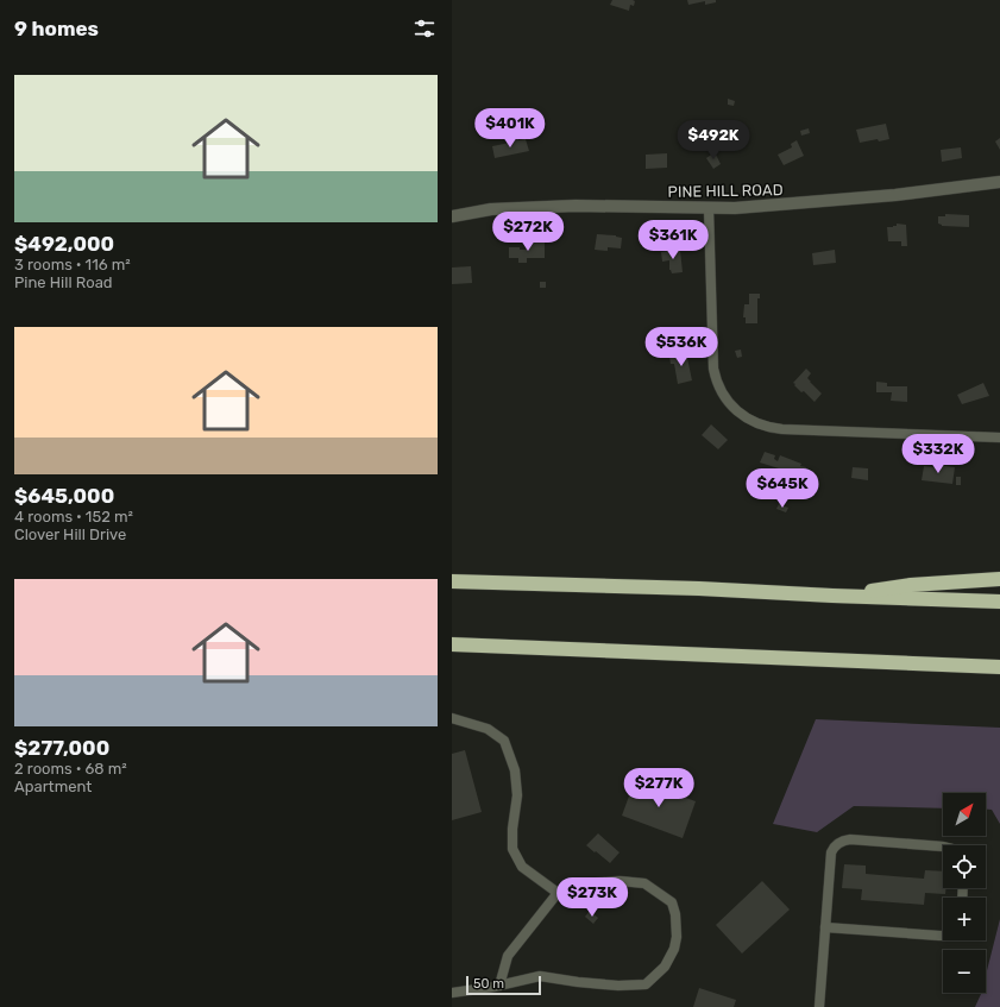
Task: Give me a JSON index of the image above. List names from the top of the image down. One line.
{"streets":{"street":["PINE HILL ROAD"]},"scale_bar":"50 m","north":"top right","page":{"heading":"9 homes","list":[{"name":"$492,000","note":"3 rooms · 116 m² · Pine Hill Road"},{"name":"$645,000","note":"4 rooms · 152 m² · Clover Hill Drive"},{"name":"$277,000","note":"2 rooms · 68 m² · Apartment"}],"price":["$401K","$492K","$272K","$361K","$536K","$332K","$645K","$277K","$273K"],"map_buttons":["+","−"],"scale":"50 m"}}
